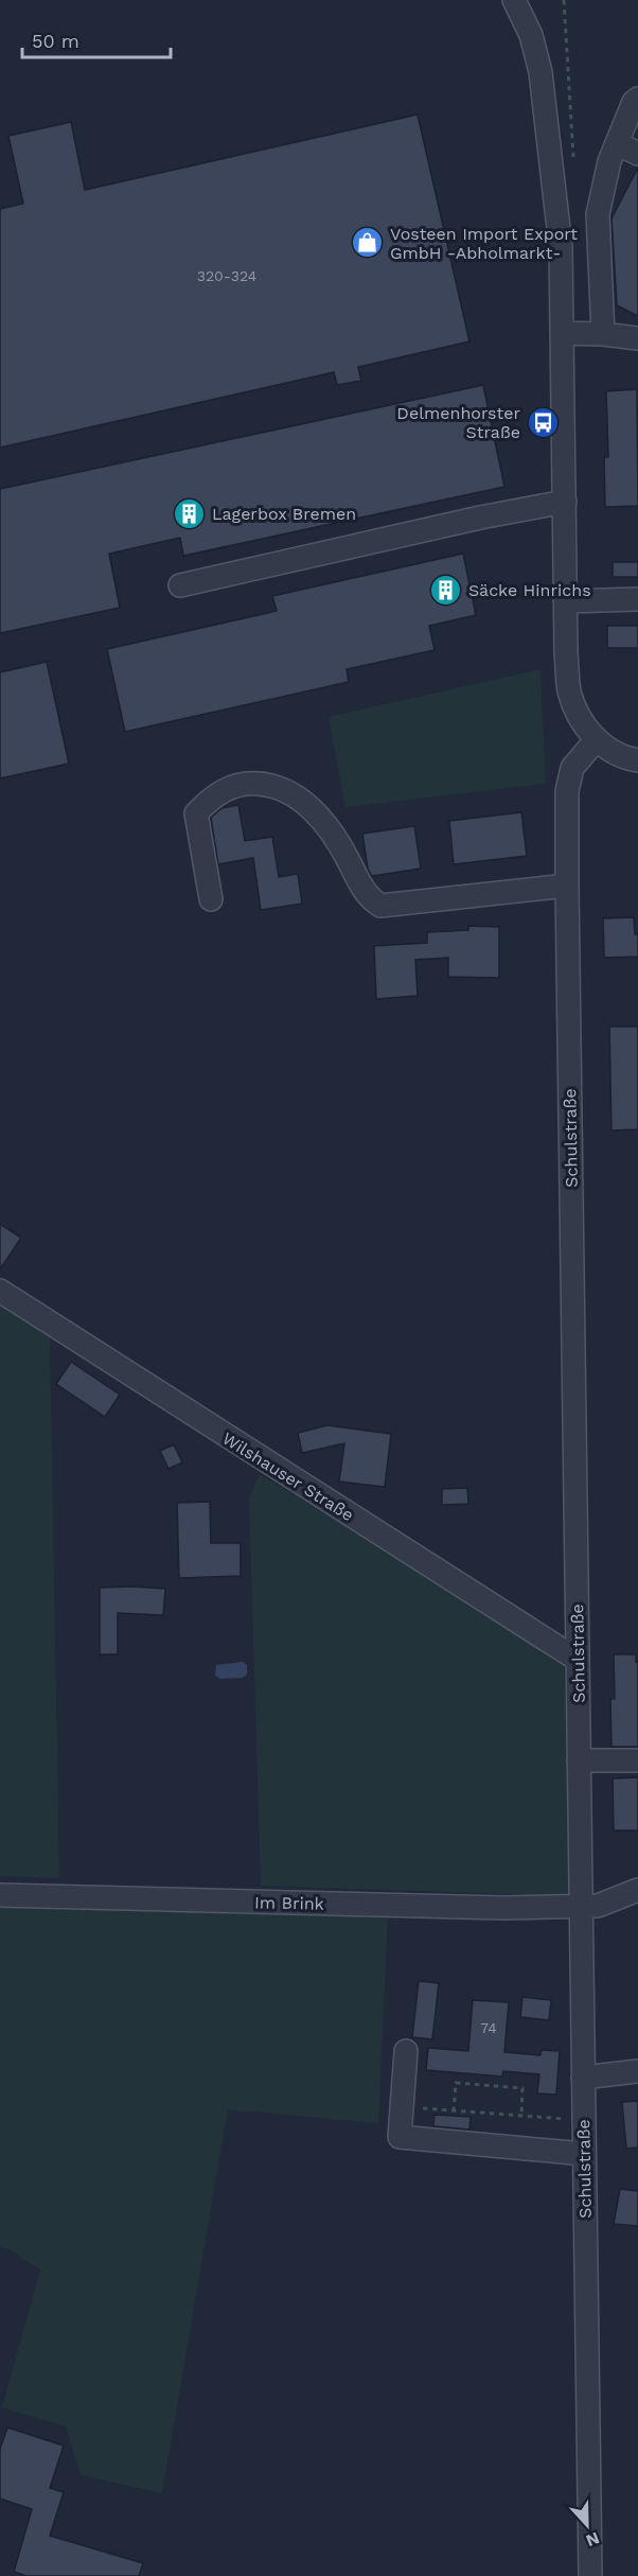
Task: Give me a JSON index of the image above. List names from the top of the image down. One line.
{"streets":{"street":["Schulstraße","Wilshauser Straße","Im Brink"]},"crossings":[["Schulstraße","Wilshauser Straße"],["Schulstraße","Im Brink"]],"places":{"shop":["Vosteen Import Export GmbH -Abholmarkt-"],"bus stop":["Delmenhorster Straße"],"building":["Lagerbox Bremen","Säcke Hinrichs"]},"house_numbers":["320-324","74"],"scale_bar":"50 m","north":"bottom"}
